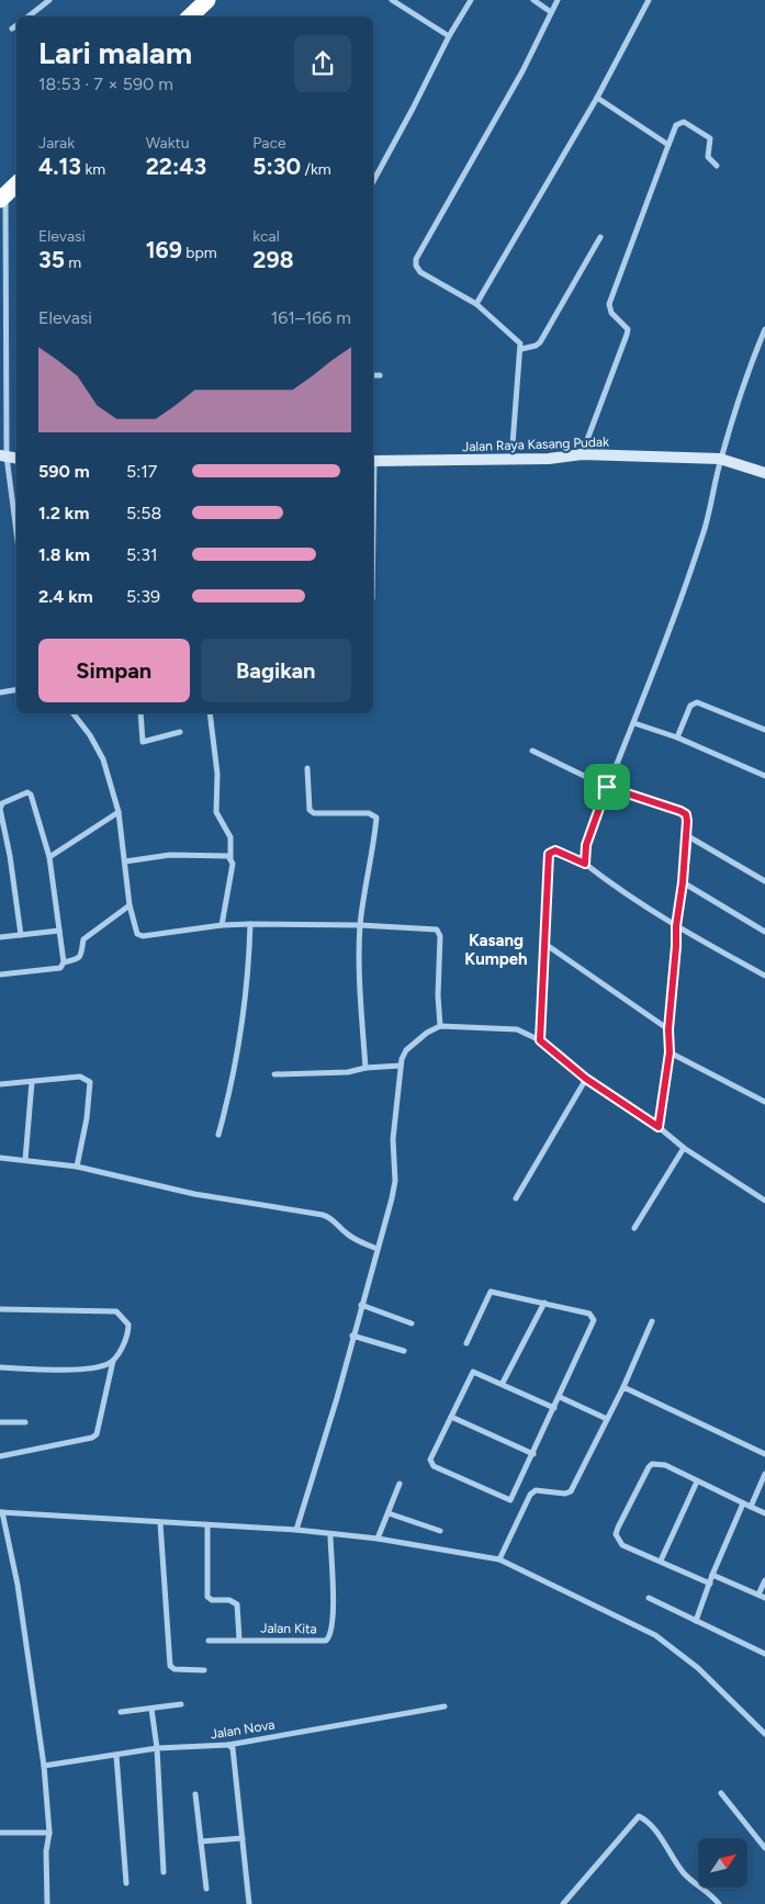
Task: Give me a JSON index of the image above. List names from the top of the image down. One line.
{"streets":{"street":["Jalan Raya Kasang Pudak","Jalan Kita","Jalan Nova"]},"districts":["Kasang Kumpeh"],"north":"top right","page":{"heading":["Lari malam","18:53 · 7 × 590 m"],"stats":[["Jarak","4.13 km"],["Waktu","22:43"],["Pace","5:30 /km"],["Elevasi","35 m"],["169 bpm"],["kcal","298"]],"chart":["Elevasi","161–166 m"],"list":[{"name":"590 m","note":"5:17"},{"name":"1.2 km","note":"5:58"},{"name":"1.8 km","note":"5:31"},{"name":"2.4 km","note":"5:39"}],"buttons":["Simpan","Bagikan"]}}
